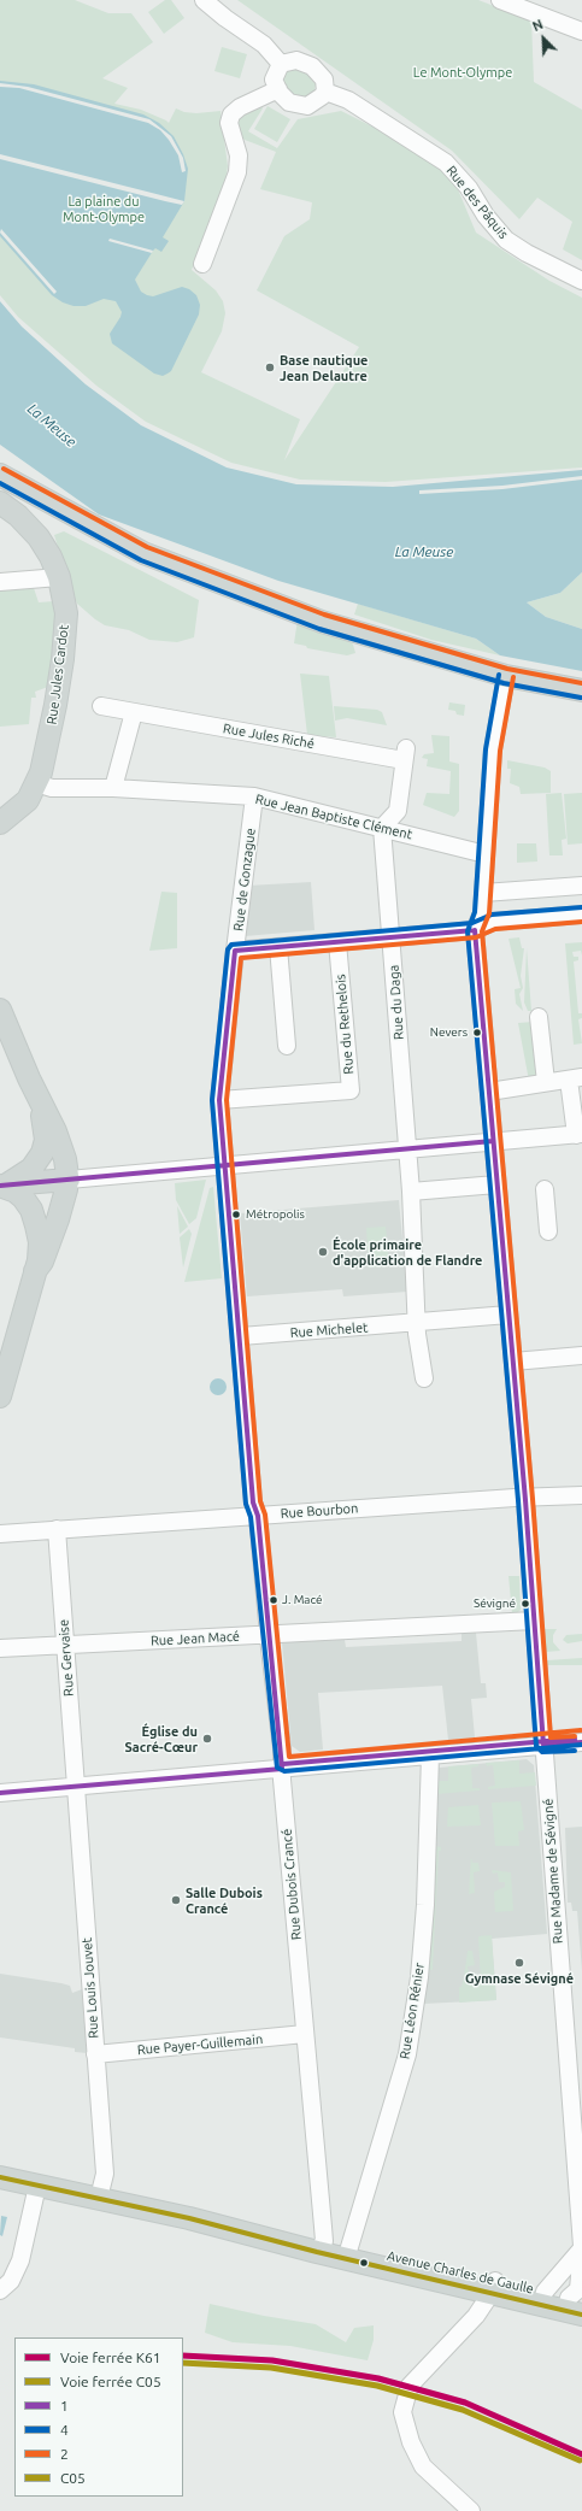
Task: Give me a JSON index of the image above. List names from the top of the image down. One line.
{"streets":{"main road":["Rue Jules Cardot","Avenue Charles de Gaulle"],"street":["Rue des Pâquis","Rue Jules Riché","Rue Jean Baptiste Clément","Rue de Gonzague","Rue du Daga","Rue du Rethelois","Rue Michelet","Rue Bourbon","Rue Jean Macé","Rue Gervaise","Rue Madame de Sévigné","Rue Dubois Crancé","Rue Louis Jouvet","Rue Léon Rénier","Rue Payer-Guillemain"]},"crossings":[["Rue Jules Cardot","Rue Jean Baptiste Clément"],["Rue Jules Riché","Rue Jean Baptiste Clément"],["Rue Jules Riché","Rue du Daga"],["Rue Jean Baptiste Clément","Rue de Gonzague"],["Rue Jean Baptiste Clément","Rue du Daga"],["Rue de Gonzague","Rue du Rethelois"],["Rue de Gonzague","Rue Michelet"],["Rue de Gonzague","Rue Dubois Crancé"],["Rue du Daga","Rue Michelet"],["Rue Michelet","Rue Madame de Sévigné"],["Rue Michelet","Rue Dubois Crancé"],["Rue Bourbon","Rue Gervaise"],["Rue Bourbon","Rue Madame de Sévigné"],["Rue Bourbon","Rue Dubois Crancé"],["Rue Jean Macé","Rue Gervaise"],["Rue Jean Macé","Rue Madame de Sévigné"],["Rue Jean Macé","Rue Dubois Crancé"],["Rue Gervaise","Rue Louis Jouvet"],["Rue Madame de Sévigné","Avenue Charles de Gaulle"],["Rue Dubois Crancé","Rue Payer-Guillemain"],["Rue Dubois Crancé","Avenue Charles de Gaulle"],["Rue Louis Jouvet","Rue Payer-Guillemain"],["Rue Louis Jouvet","Avenue Charles de Gaulle"],["Rue Léon Rénier","Avenue Charles de Gaulle"]],"water":["La Meuse"],"parks":["Le Mont-Olympe","La plaine du Mont-Olympe"],"places":["Base nautique Jean Delautre","Nevers","Métropolis","École primaire d'application de Flandre","J. Macé","Sévigné","Église du Sacré-Cœur","Salle Dubois Crancé","Gymnase Sévigné"],"lines":["transit line 2","transit line 4","transit line 1","transit line C05","rail line K61","rail line C05"],"legend":["Voie ferrée K61","Voie ferrée C05","1","4","2","C05"],"north":"top left"}
